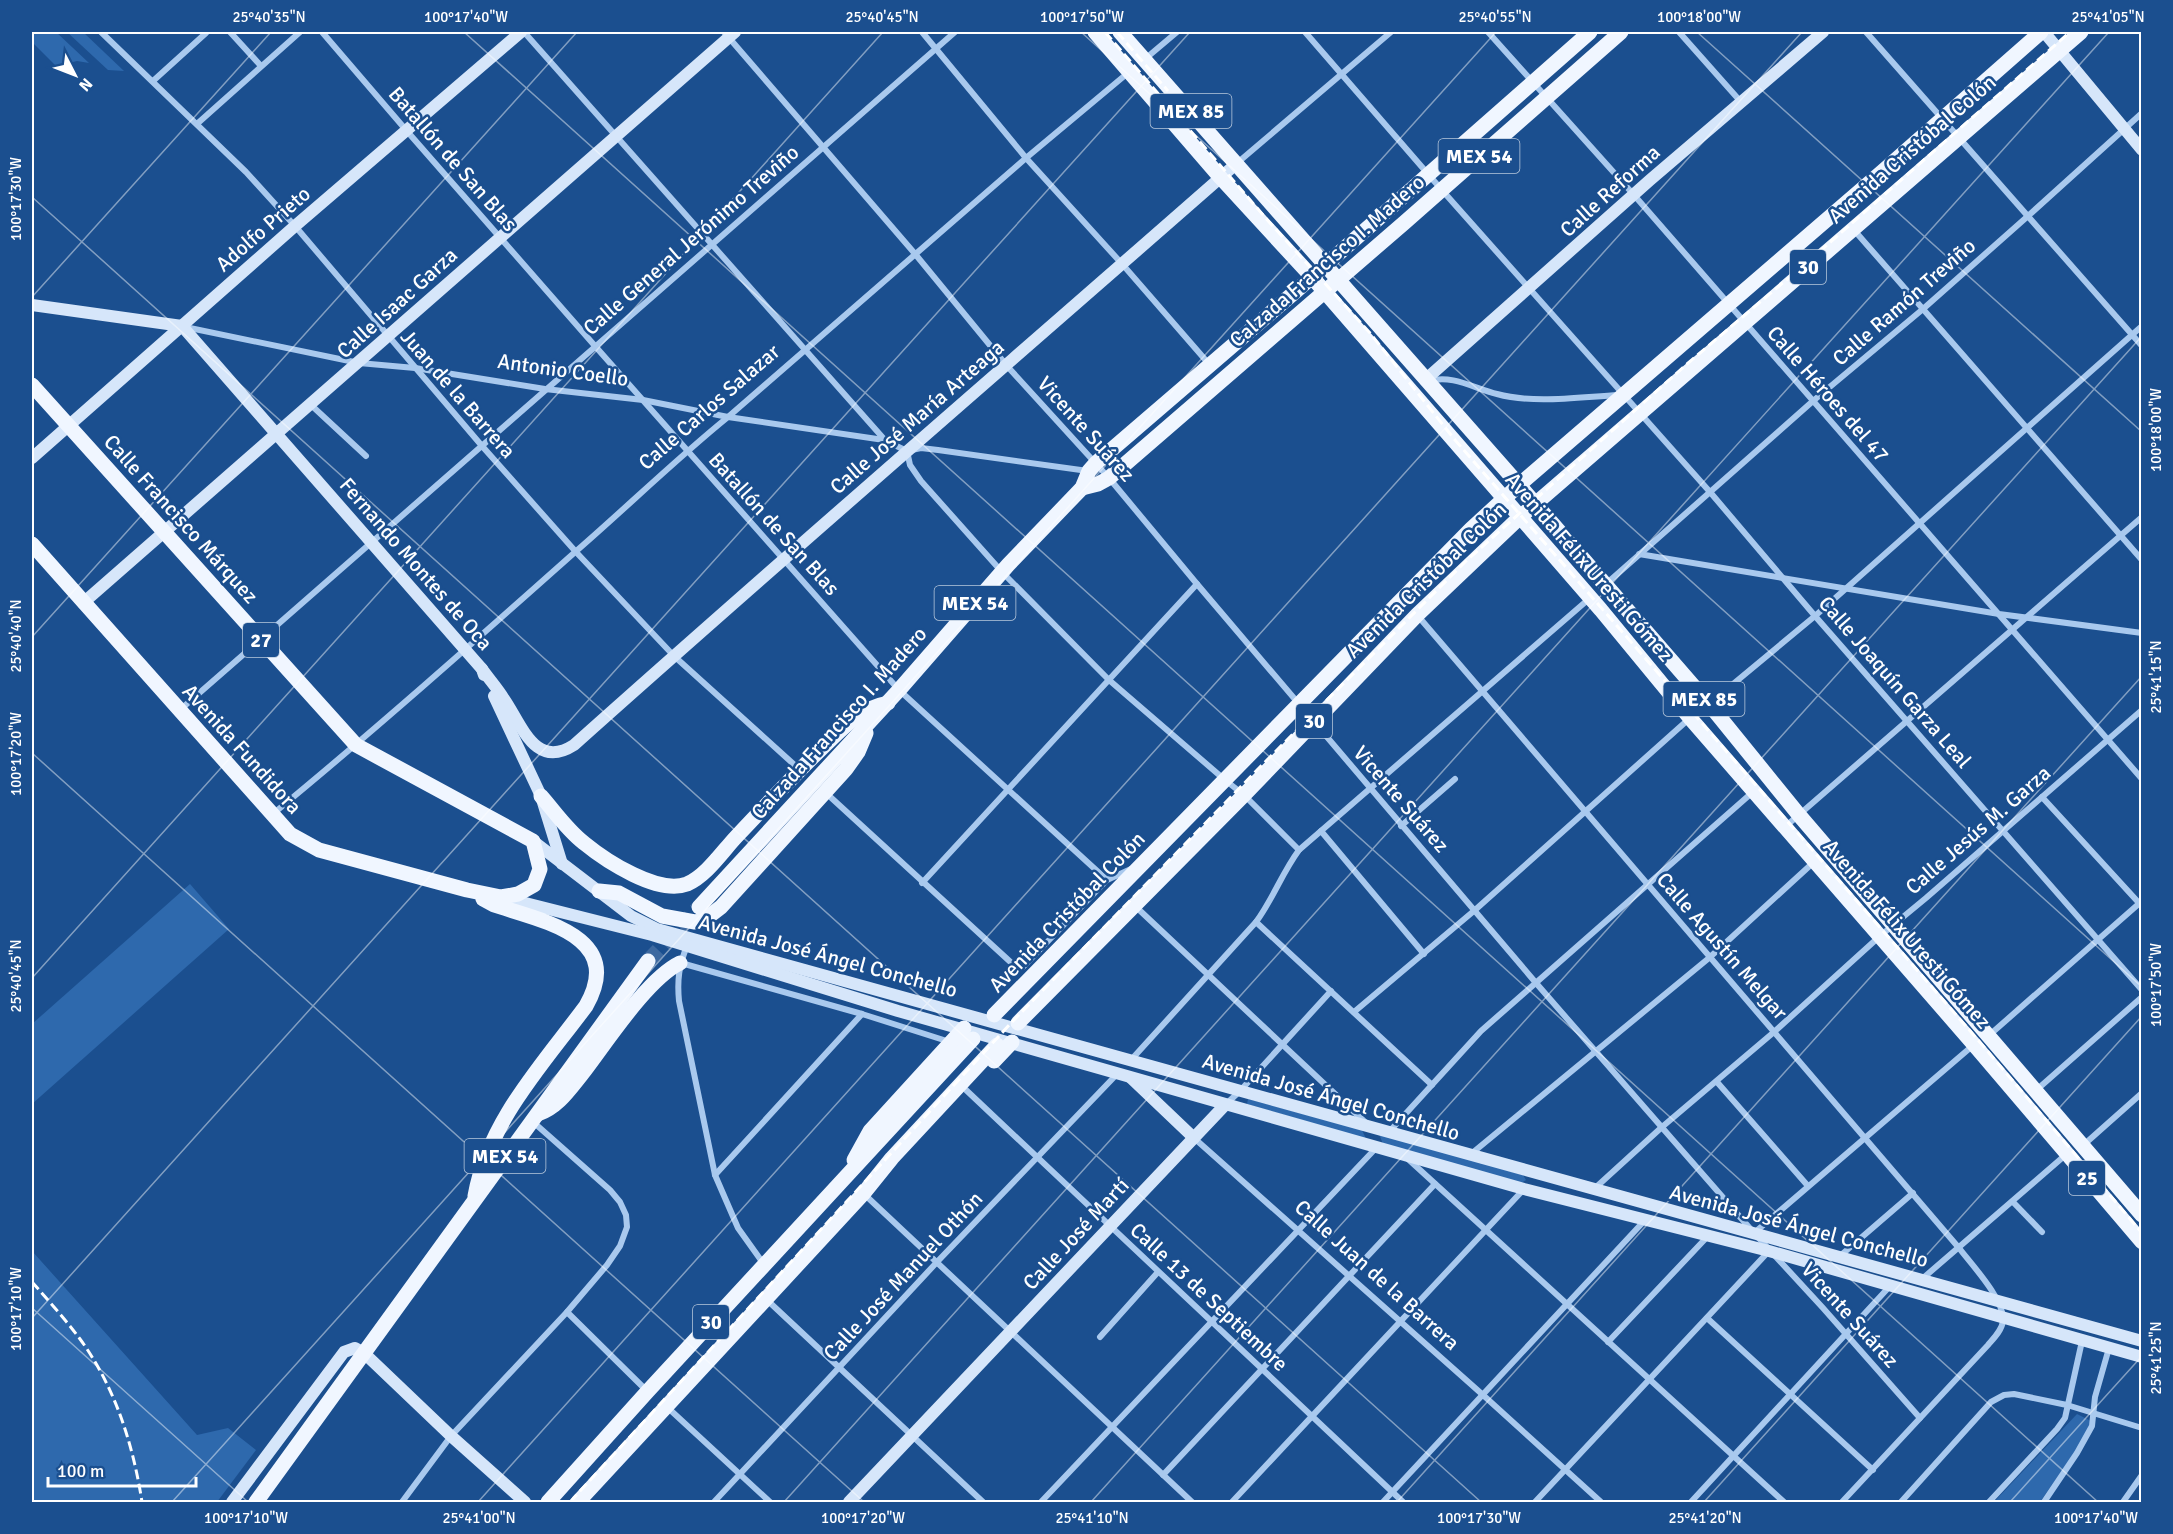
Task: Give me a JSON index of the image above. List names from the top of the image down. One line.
{"streets":{"main road":["MEX 85","Avenida Cristóbal Colón","MEX 54","Calzada Francisco I. Madero","30","Calle Francisco Márquez","Avenida Félix Uresti Gómez","27","Avenida Fundidora","25"],"street":["Batallón de San Blas","Calle Reforma","Adolfo Prieto","Calle General Jerónimo Treviño","Calle Ramón Treviño","Calle Isaac Garza","Antonio Coello","Juan de la Barrera","Calle Héroes del 47","Calle Carlos Salazar","Calle José María Arteaga","Vicente Suárez","Fernando Montes de Oca","Calle Joaquín Garza Leal","Calle Jesús M. Garza","Calle Agustín Melgar","Avenida José Ángel Conchello","Calle José Martí","Calle Juan de la Barrera","Calle José Manuel Othón","Calle 13 de Septiembre"]},"crossings":[["Avenida Cristóbal Colón","Calle Héroes del 47"],["Avenida Cristóbal Colón","Vicente Suárez"],["Avenida Cristóbal Colón","Avenida Félix Uresti Gómez"],["Avenida Cristóbal Colón","Calle Joaquín Garza Leal"],["Avenida Cristóbal Colón","Calle Agustín Melgar"],["Avenida Cristóbal Colón","Avenida José Ángel Conchello"],["Batallón de San Blas","Adolfo Prieto"],["Batallón de San Blas","Calle General Jerónimo Treviño"],["Batallón de San Blas","Calzada Francisco I. Madero"],["Batallón de San Blas","Calle Isaac Garza"],["Batallón de San Blas","Antonio Coello"],["Batallón de San Blas","Calle Carlos Salazar"],["Batallón de San Blas","Calle José María Arteaga"],["Calle Reforma","Calle Héroes del 47"],["Calle Reforma","Avenida Félix Uresti Gómez"],["Calle Reforma","Calle Joaquín Garza Leal"],["Adolfo Prieto","Antonio Coello"],["Adolfo Prieto","Juan de la Barrera"],["Adolfo Prieto","Calle Francisco Márquez"],["Adolfo Prieto","Fernando Montes de Oca"],["Calle General Jerónimo Treviño","Antonio Coello"],["Calle General Jerónimo Treviño","Juan de la Barrera"],["Calle General Jerónimo Treviño","Vicente Suárez"],["Calle General Jerónimo Treviño","Calle Francisco Márquez"],["Calle General Jerónimo Treviño","Fernando Montes de Oca"],["Calle General Jerónimo Treviño","Avenida Fundidora"],["Calzada Francisco I. Madero","Antonio Coello"],["Calzada Francisco I. Madero","Calle Héroes del 47"],["Calzada Francisco I. Madero","Vicente Suárez"],["Calzada Francisco I. Madero","Avenida Félix Uresti Gómez"],["Calzada Francisco I. Madero","Calle Joaquín Garza Leal"],["30","Avenida José Ángel Conchello"],["Calle Ramón Treviño","Calle Héroes del 47"],["Calle Ramón Treviño","Avenida Félix Uresti Gómez"],["Calle Ramón Treviño","Calle Joaquín Garza Leal"],["Calle Isaac Garza","Antonio Coello"],["Calle Isaac Garza","Juan de la Barrera"],["Calle Isaac Garza","Vicente Suárez"],["Calle Isaac Garza","Calle Francisco Márquez"],["Calle Isaac Garza","Fernando Montes de Oca"],["Calle Isaac Garza","Avenida Fundidora"],["Antonio Coello","Juan de la Barrera"],["Antonio Coello","Calle Carlos Salazar"],["Antonio Coello","Calle José María Arteaga"],["Antonio Coello","Vicente Suárez"],["Antonio Coello","Fernando Montes de Oca"],["Juan de la Barrera","Calle Carlos Salazar"],["Juan de la Barrera","Calle José María Arteaga"],["Calle Héroes del 47","Calle Jesús M. Garza"],["Calle Carlos Salazar","Vicente Suárez"],["Calle Carlos Salazar","Calle Francisco Márquez"],["Calle Carlos Salazar","Fernando Montes de Oca"],["Calle Carlos Salazar","Avenida Félix Uresti Gómez"],["Calle Carlos Salazar","Avenida Fundidora"],["Calle José María Arteaga","Vicente Suárez"],["Calle José María Arteaga","Fernando Montes de Oca"],["Calle José María Arteaga","Avenida Félix Uresti Gómez"],["Calle José María Arteaga","Calle Joaquín Garza Leal"],["Vicente Suárez","Calle Jesús M. Garza"],["Vicente Suárez","Avenida José Ángel Conchello"],["Calle Francisco Márquez","Avenida José Ángel Conchello"],["Fernando Montes de Oca","Avenida José Ángel Conchello"],["Avenida Félix Uresti Gómez","Calle Jesús M. Garza"],["Avenida Félix Uresti Gómez","25"],["Calle Joaquín Garza Leal","Calle Jesús M. Garza"],["Avenida Fundidora","Avenida José Ángel Conchello"],["Calle Jesús M. Garza","Calle Agustín Melgar"],["Calle Jesús M. Garza","Avenida José Ángel Conchello"],["Calle Agustín Melgar","Avenida José Ángel Conchello"],["Avenida José Ángel Conchello","Calle José Martí"],["Avenida José Ángel Conchello","Calle Juan de la Barrera"],["Avenida José Ángel Conchello","Calle José Manuel Othón"],["Calle José Martí","Calle Juan de la Barrera"],["Calle José Martí","Calle 13 de Septiembre"],["Calle Juan de la Barrera","Calle José Manuel Othón"],["Calle José Manuel Othón","Calle 13 de Septiembre"]],"scale_bar":"100 m","north":"bottom right","coordinates":["25°40'35\"N","100°17'40\"W","25°40'45\"N","100°17'50\"W","25°40'55\"N","100°18'00\"W","25°41'05\"N","100°17'30\"W","25°40'40\"N","25°41'15\"N","100°17'20\"W","100°17'10\"W","25°41'25\"N","25°41'00\"N","25°41'10\"N","25°41'20\"N"]}
